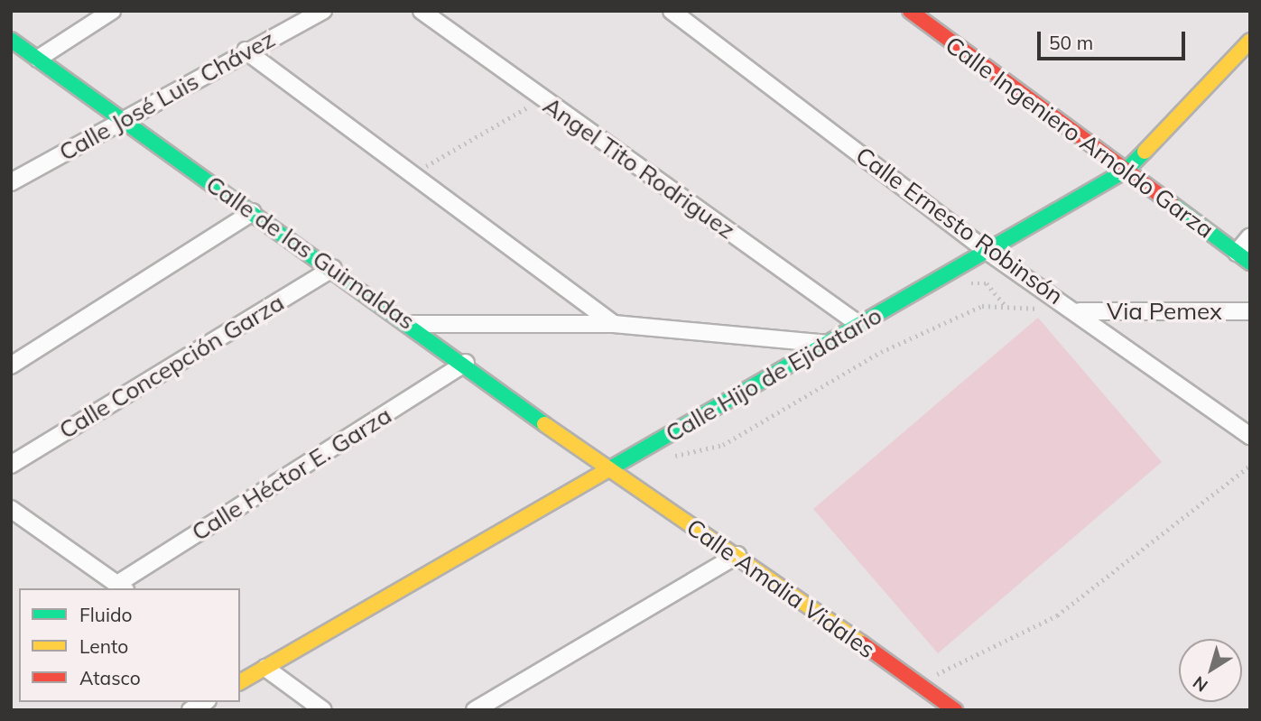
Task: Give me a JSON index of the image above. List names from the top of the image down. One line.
{"streets":{"street":["Calle José Luis Chávez","Calle Ingeniero Arnoldo Garza","Angel Tito Rodriguez","Calle Ernesto Robinsón","Calle de las Guirnaldas","Via Pemex","Calle Concepción Garza","Calle Hijo de Ejidatario","Calle Héctor E. Garza","Calle Amalia Vidales"]},"crossings":[["Calle José Luis Chávez","Calle de las Guirnaldas"],["Calle Ingeniero Arnoldo Garza","Calle Hijo de Ejidatario"],["Angel Tito Rodriguez","Calle Hijo de Ejidatario"],["Calle Ernesto Robinsón","Via Pemex"],["Calle Ernesto Robinsón","Calle Hijo de Ejidatario"],["Calle de las Guirnaldas","Calle Concepción Garza"],["Calle de las Guirnaldas","Calle Hijo de Ejidatario"],["Calle de las Guirnaldas","Calle Héctor E. Garza"],["Calle de las Guirnaldas","Calle Amalia Vidales"],["Calle Hijo de Ejidatario","Calle Amalia Vidales"]],"legend":["Fluido","Lento","Atasco"],"scale_bar":"50 m","north":"bottom left"}
